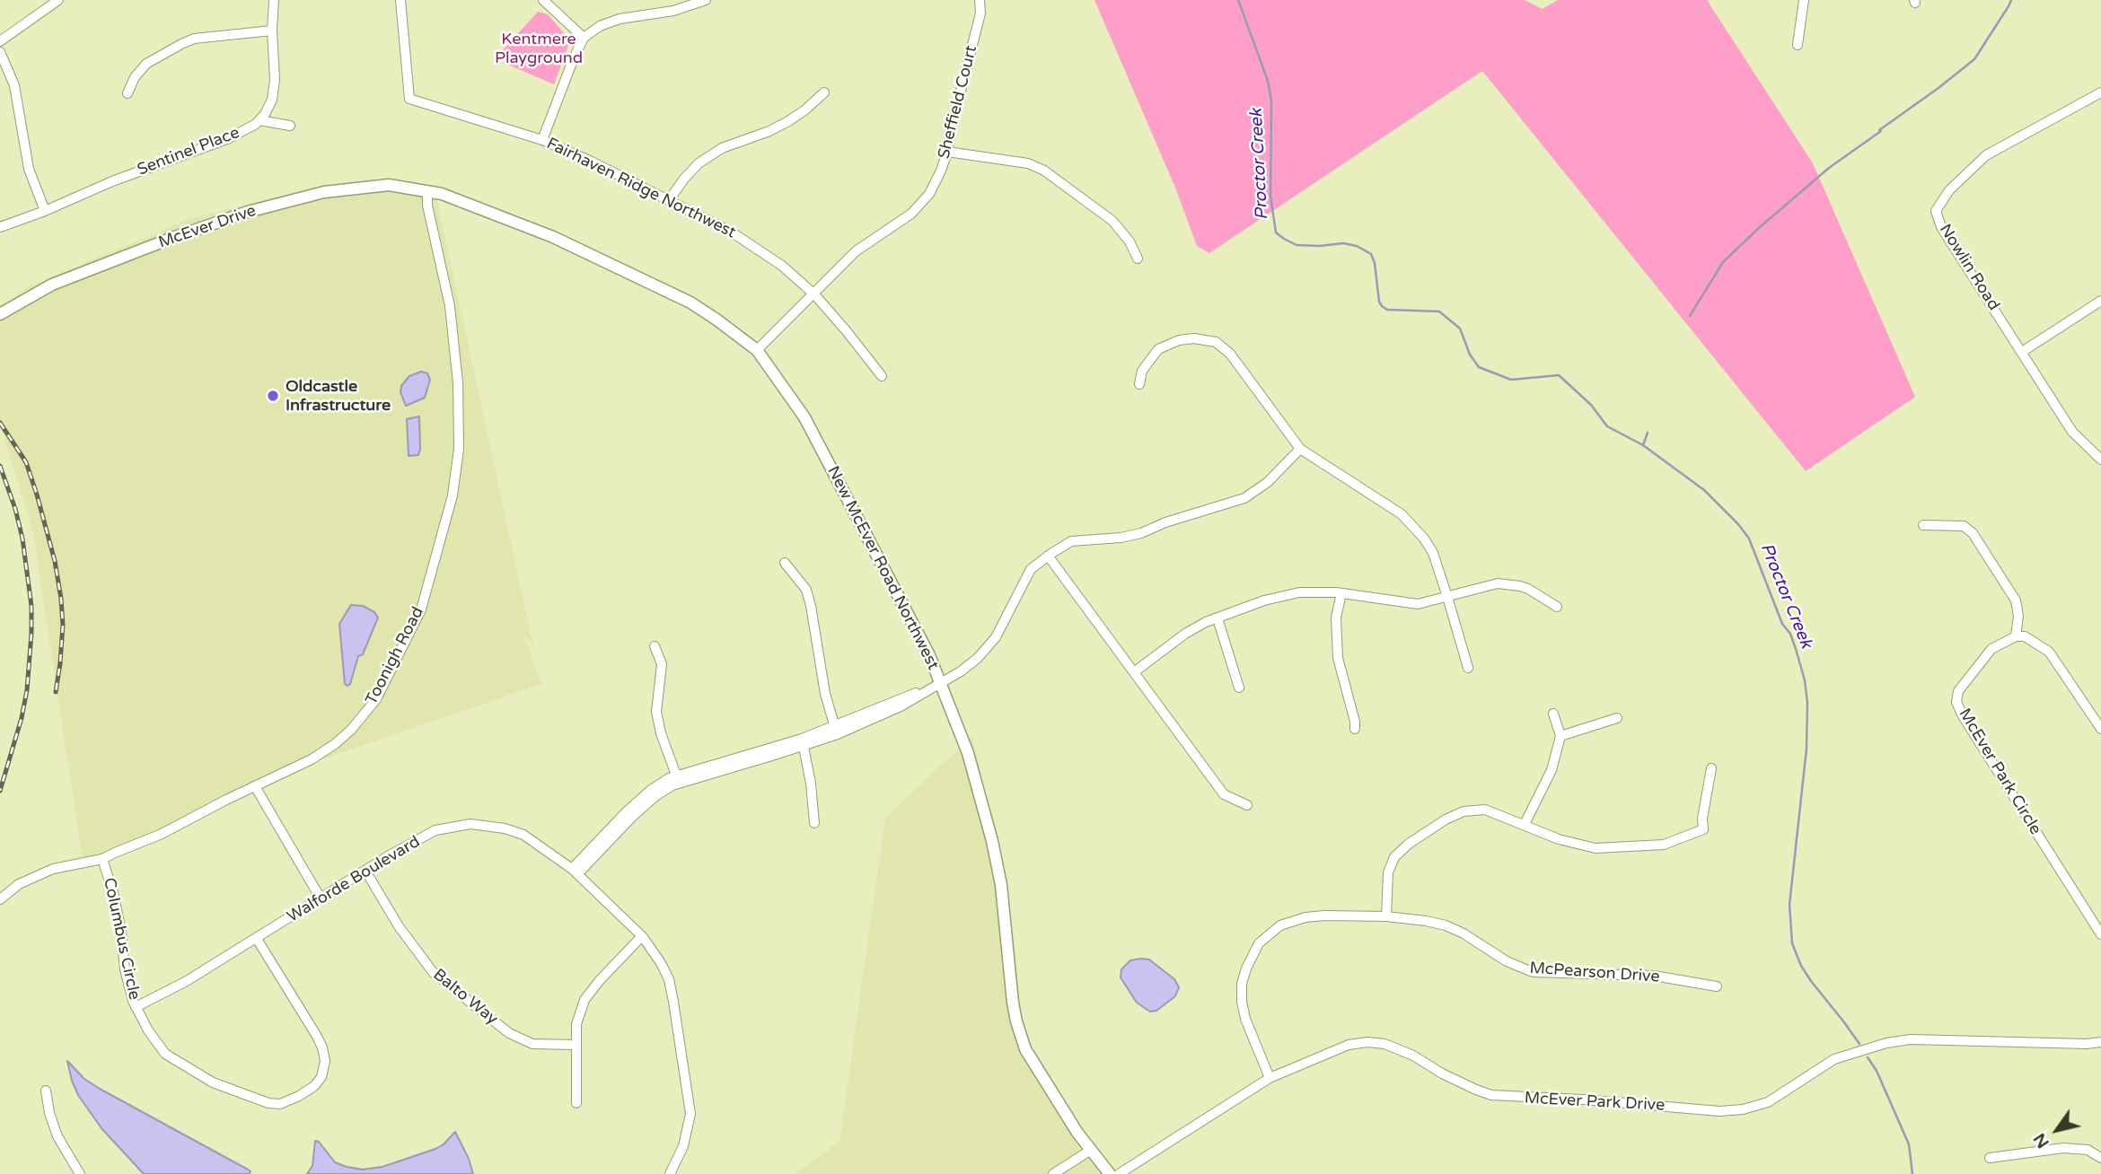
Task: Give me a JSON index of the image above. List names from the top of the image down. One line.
{"streets":{"street":["Sheffield Court","Sentinel Place","Fairhaven Ridge Northwest","McEver Drive","Nowlin Road","New McEver Road Northwest","Toonigh Road","McEver Park Circle","Walforde Boulevard","Columbus Circle","McPearson Drive","Balto Way","McEver Park Drive"]},"crossings":[["Sheffield Court","Fairhaven Ridge Northwest"],["Sheffield Court","New McEver Road Northwest"],["McEver Drive","New McEver Road Northwest"],["McEver Drive","Toonigh Road"],["New McEver Road Northwest","Toonigh Road"],["Toonigh Road","Columbus Circle"],["Walforde Boulevard","Columbus Circle"],["Walforde Boulevard","Balto Way"],["McPearson Drive","McEver Park Drive"]],"water":["Proctor Creek"],"parks":["Kentmere Playground"],"places":["Oldcastle Infrastructure"],"north":"bottom left"}
